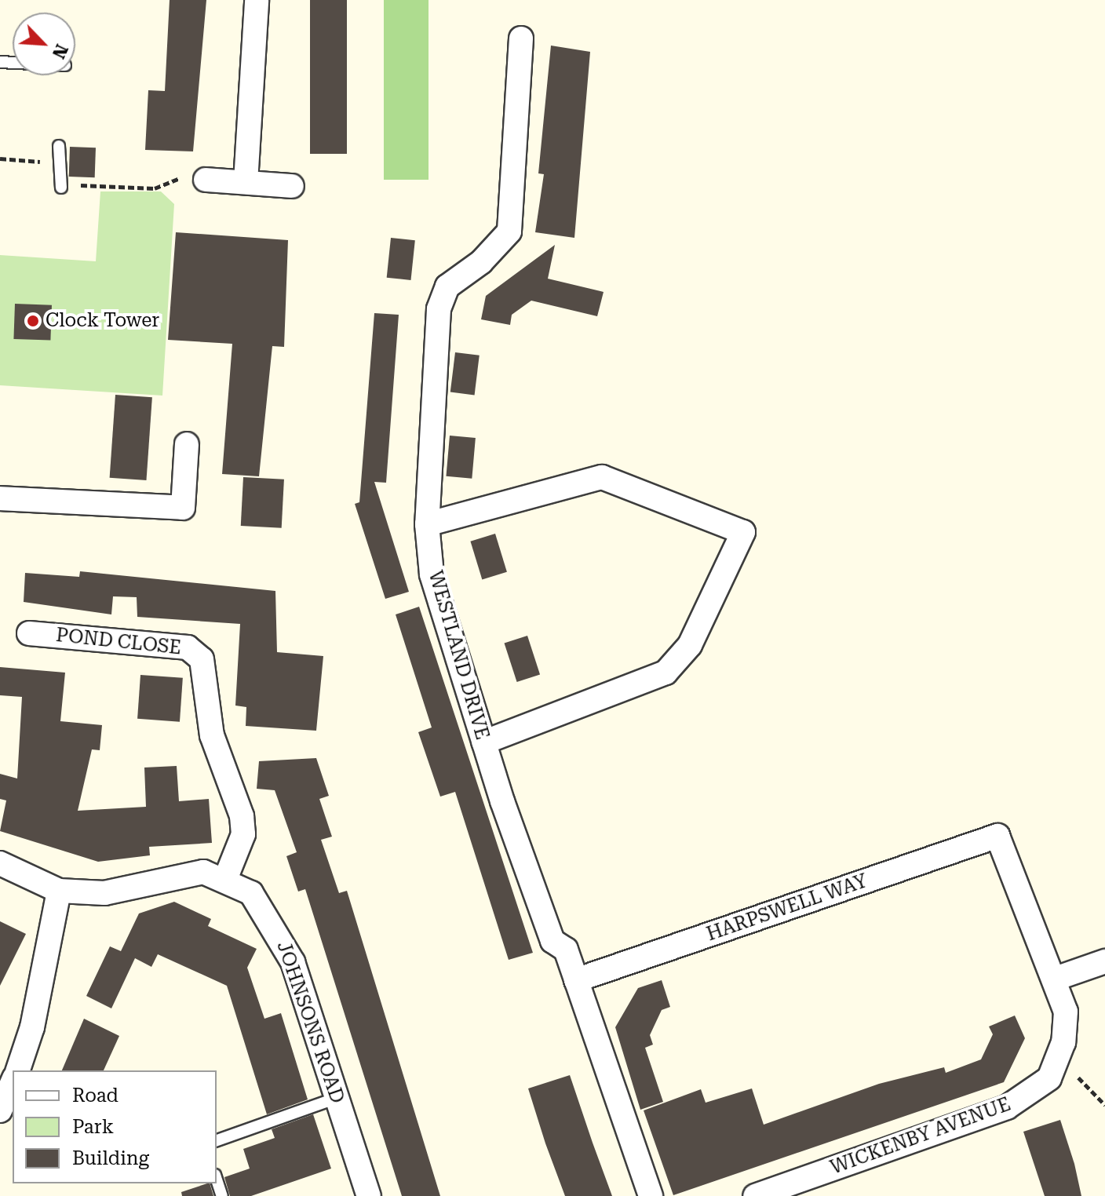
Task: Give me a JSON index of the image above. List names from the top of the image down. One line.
{"streets":{"street":["POND CLOSE","WESTLAND DRIVE","HARPSWELL WAY","JOHNSONS ROAD","WICKENBY AVENUE"]},"crossings":[["POND CLOSE","JOHNSONS ROAD"],["WESTLAND DRIVE","HARPSWELL WAY"],["HARPSWELL WAY","WICKENBY AVENUE"]],"places":["Clock Tower"],"legend":["Road","Park","Building"],"north":"bottom right"}
